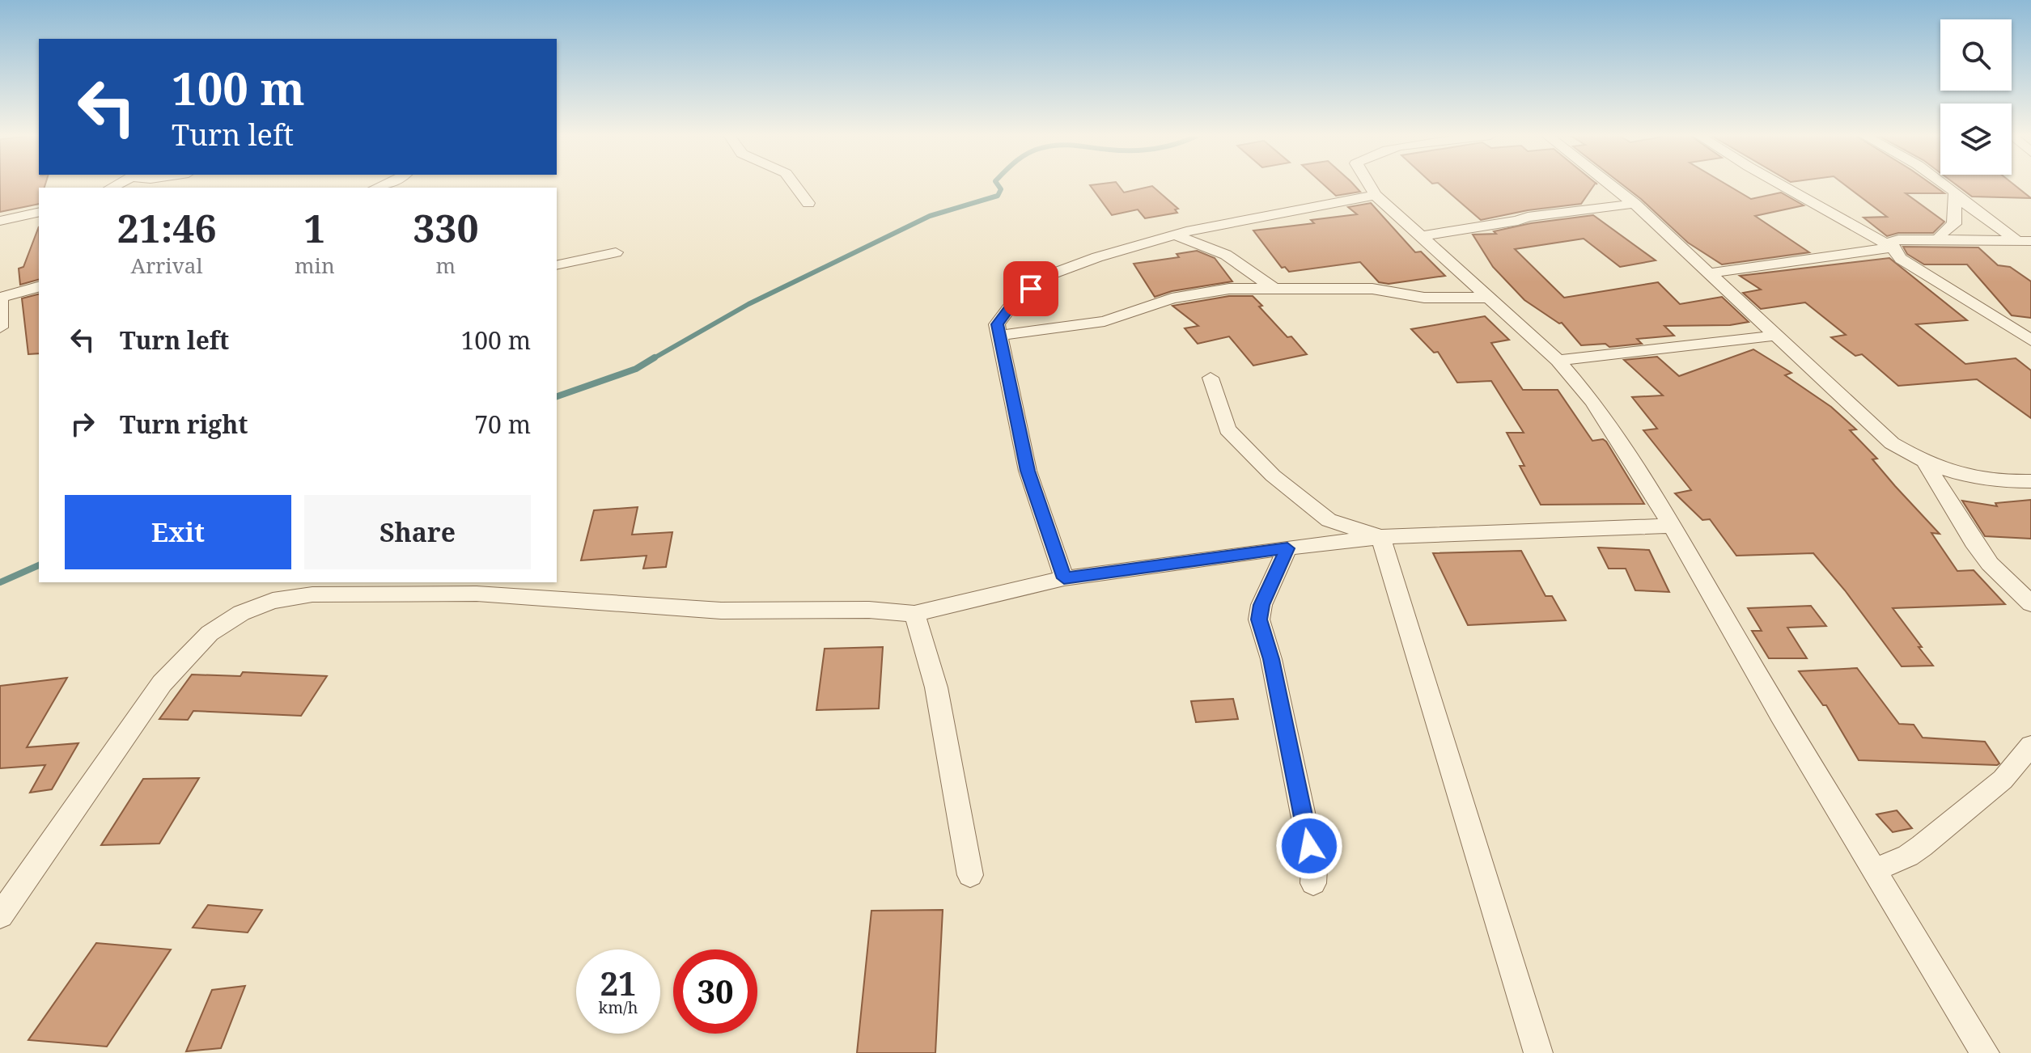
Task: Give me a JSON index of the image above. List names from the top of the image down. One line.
{"page":{"turn":["100 m","Turn left"],"eta":["21:46","Arrival","1","min","330","m"],"list":[{"name":"Turn left","value":"100 m"},{"name":"Turn right","value":"70 m"}],"buttons":["Exit","Share"],"speed":"21 km/h","limit":"30"}}
